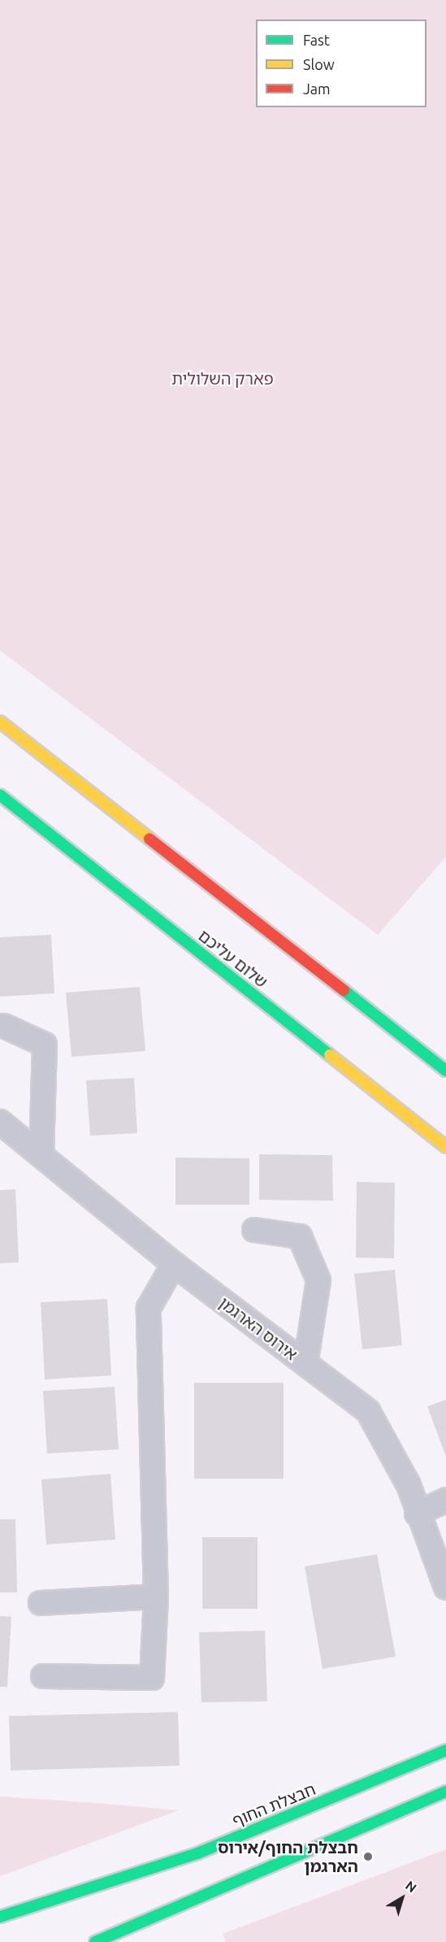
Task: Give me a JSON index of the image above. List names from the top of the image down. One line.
{"streets":{"main road":["שלום עליכם","חבצלת החוף"],"street":["אירוס הארגמן"]},"parks":["פארק השלולית"],"places":["חבצלת החוף/אירוס הארגמן"],"legend":["Fast","Slow","Jam"],"north":"top right"}
